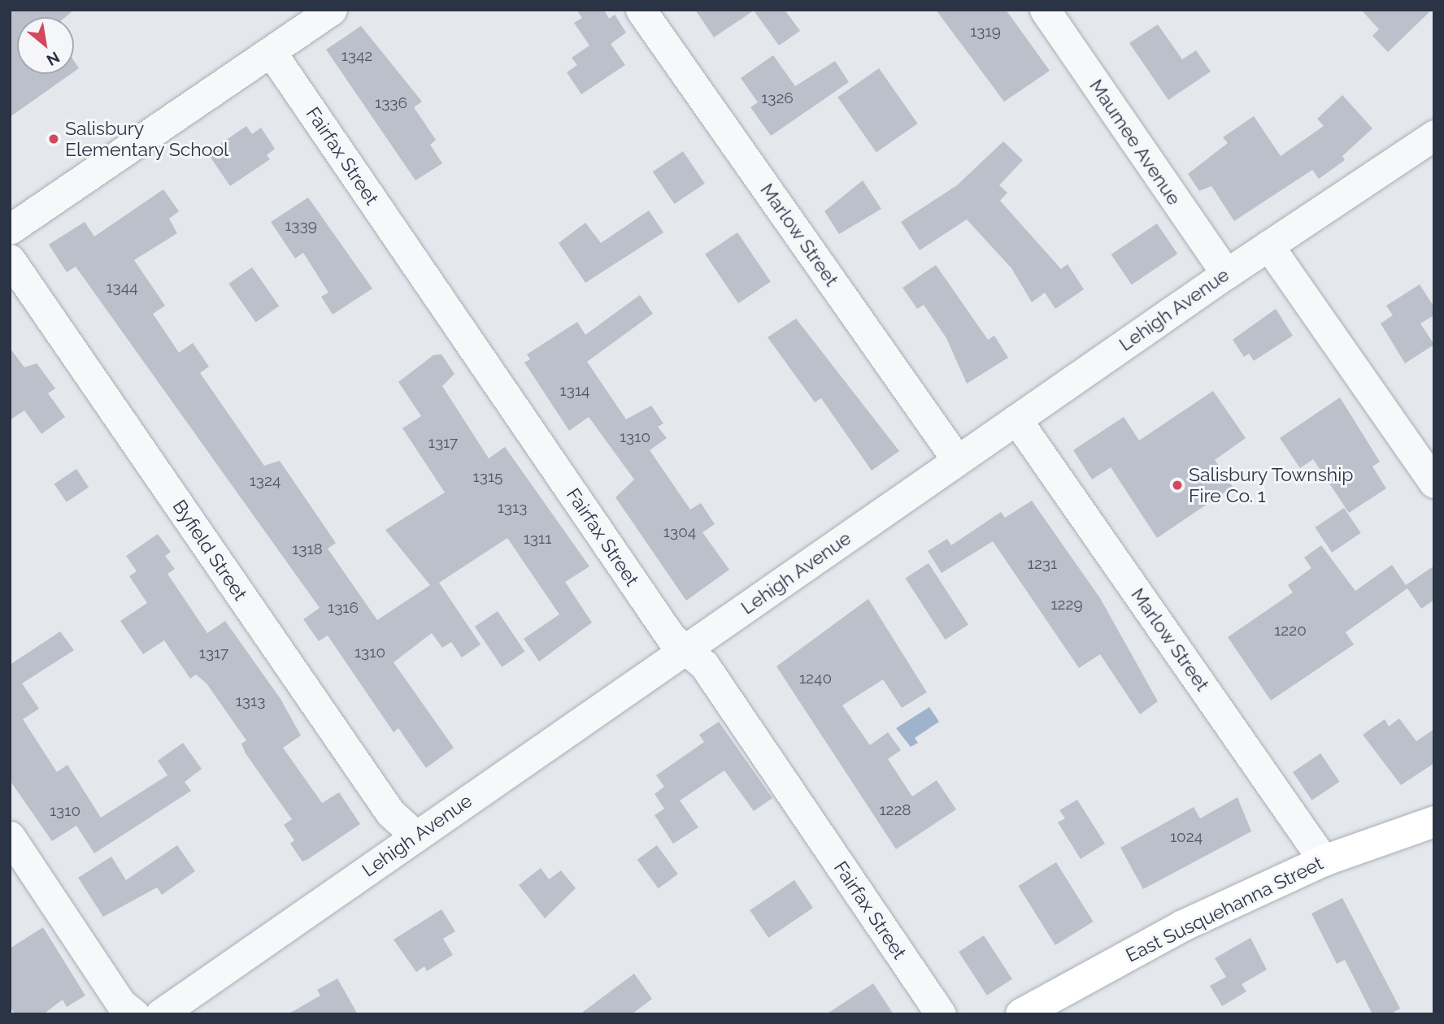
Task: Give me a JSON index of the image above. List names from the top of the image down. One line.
{"streets":{"main road":["East Susquehanna Street"],"street":["Maumee Avenue","Fairfax Street","Marlow Street","Lehigh Avenue","Byfield Street"]},"crossings":[["Maumee Avenue","Lehigh Avenue"],["Fairfax Street","Lehigh Avenue"],["Marlow Street","Lehigh Avenue"],["Marlow Street","East Susquehanna Street"],["Lehigh Avenue","Byfield Street"]],"places":["Salisbury Elementary School","Salisbury Township Fire Co. 1"],"house_numbers":["1319","1342","1326","1336","1339","1344","1314","1310","1317","1315","1324","1313","1304","1311","1318","1231","1229","1316","1220","1310","1317","1240","1313","1228","1310","1024"],"north":"bottom right"}
